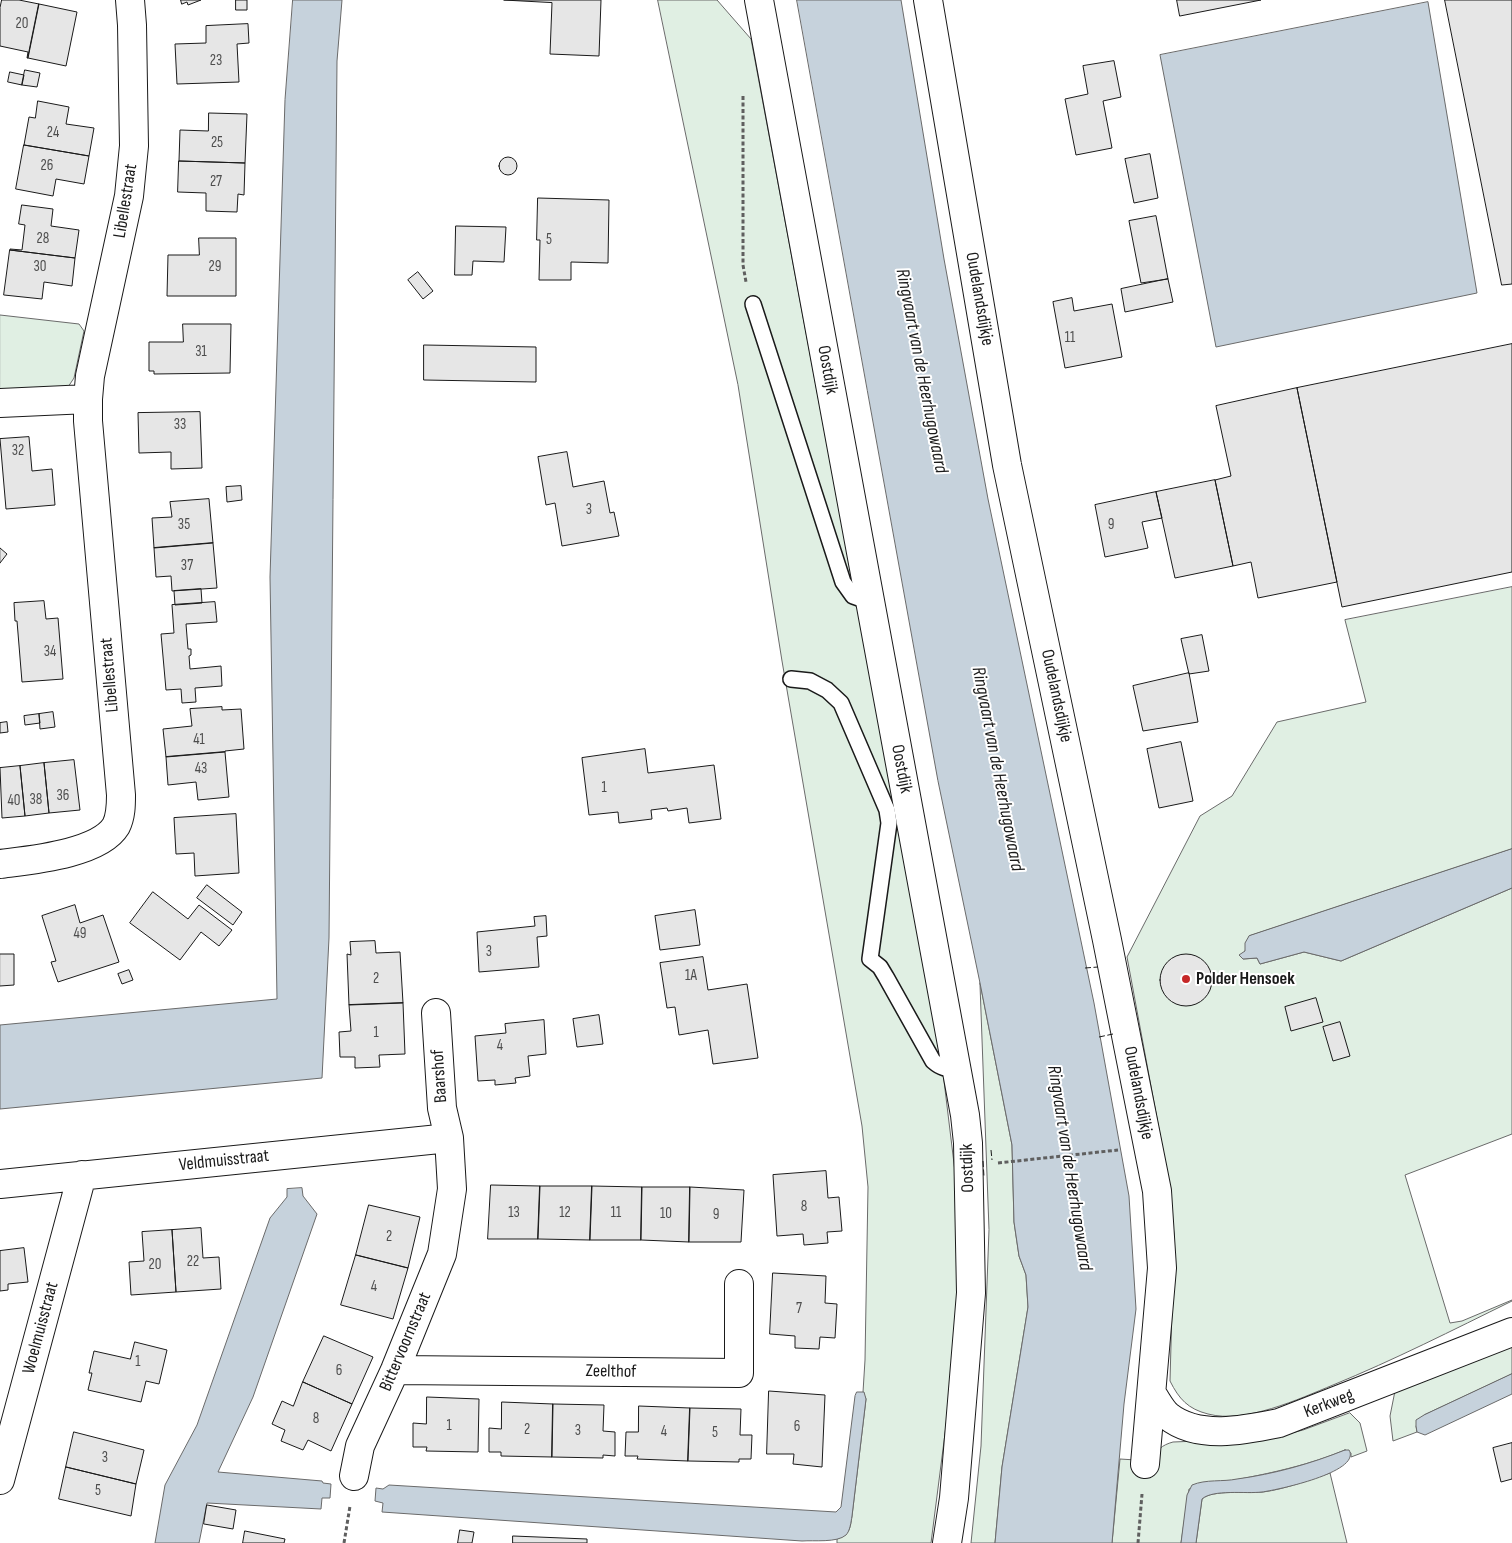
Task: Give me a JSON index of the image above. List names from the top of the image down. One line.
{"streets":{"street":["Libellestraat","Oudelandsdijkje","Oostdijk","Baarshof","Veldmuisstraat","Woelmuisstraat","Bittervoornstraat","Zeelthof","Kerkweg"]},"crossings":[["Oudelandsdijkje","Kerkweg"],["Baarshof","Veldmuisstraat"],["Baarshof","Bittervoornstraat"],["Veldmuisstraat","Woelmuisstraat"],["Veldmuisstraat","Bittervoornstraat"],["Bittervoornstraat","Zeelthof"]],"water":["Ringvaart van de Heerhugowaard"],"places":["Polder Hensoek"],"house_numbers":["20","23","24","25","26","27","28","5","30","29","11","31","33","32","3","35","9","37","34","41","43","1","36","38","40","49","3","1A","2","1","4","8","13","12","11","10","9","2","22","20","4","7","1","6","8","1","6","2","3","4","5","3","5"]}
